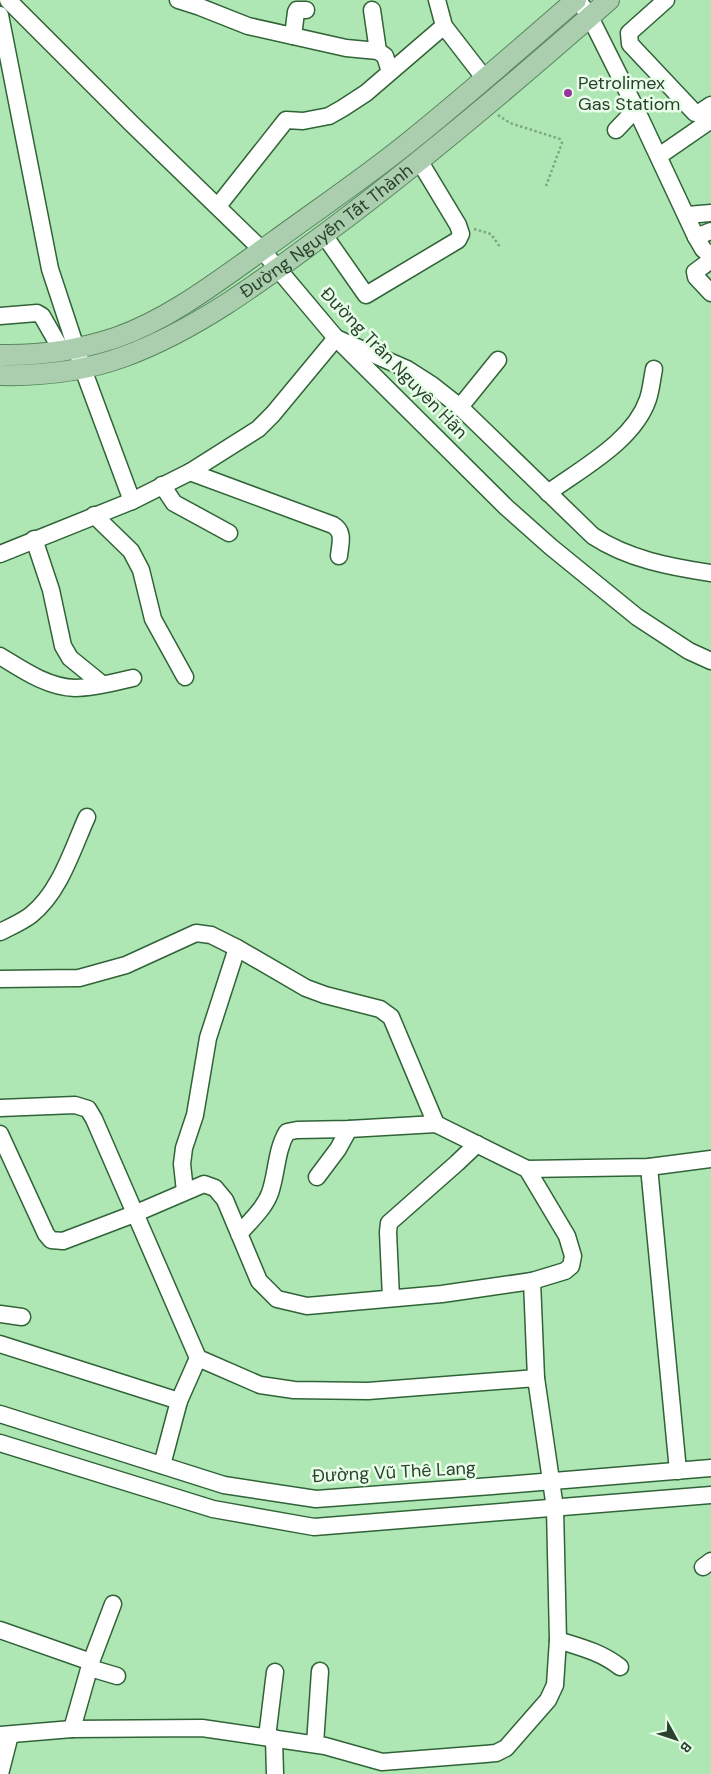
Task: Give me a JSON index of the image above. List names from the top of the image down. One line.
{"streets":{"main road":["Đường Nguyễn Tất Thành"],"street":["Đường Trần Nguyên Hãn","Đường Vũ Thê Lang"]},"crossings":[["Đường Nguyễn Tất Thành","Đường Trần Nguyên Hãn"]],"places":["Petrolimex Gas Statiom"],"north":"bottom right"}
